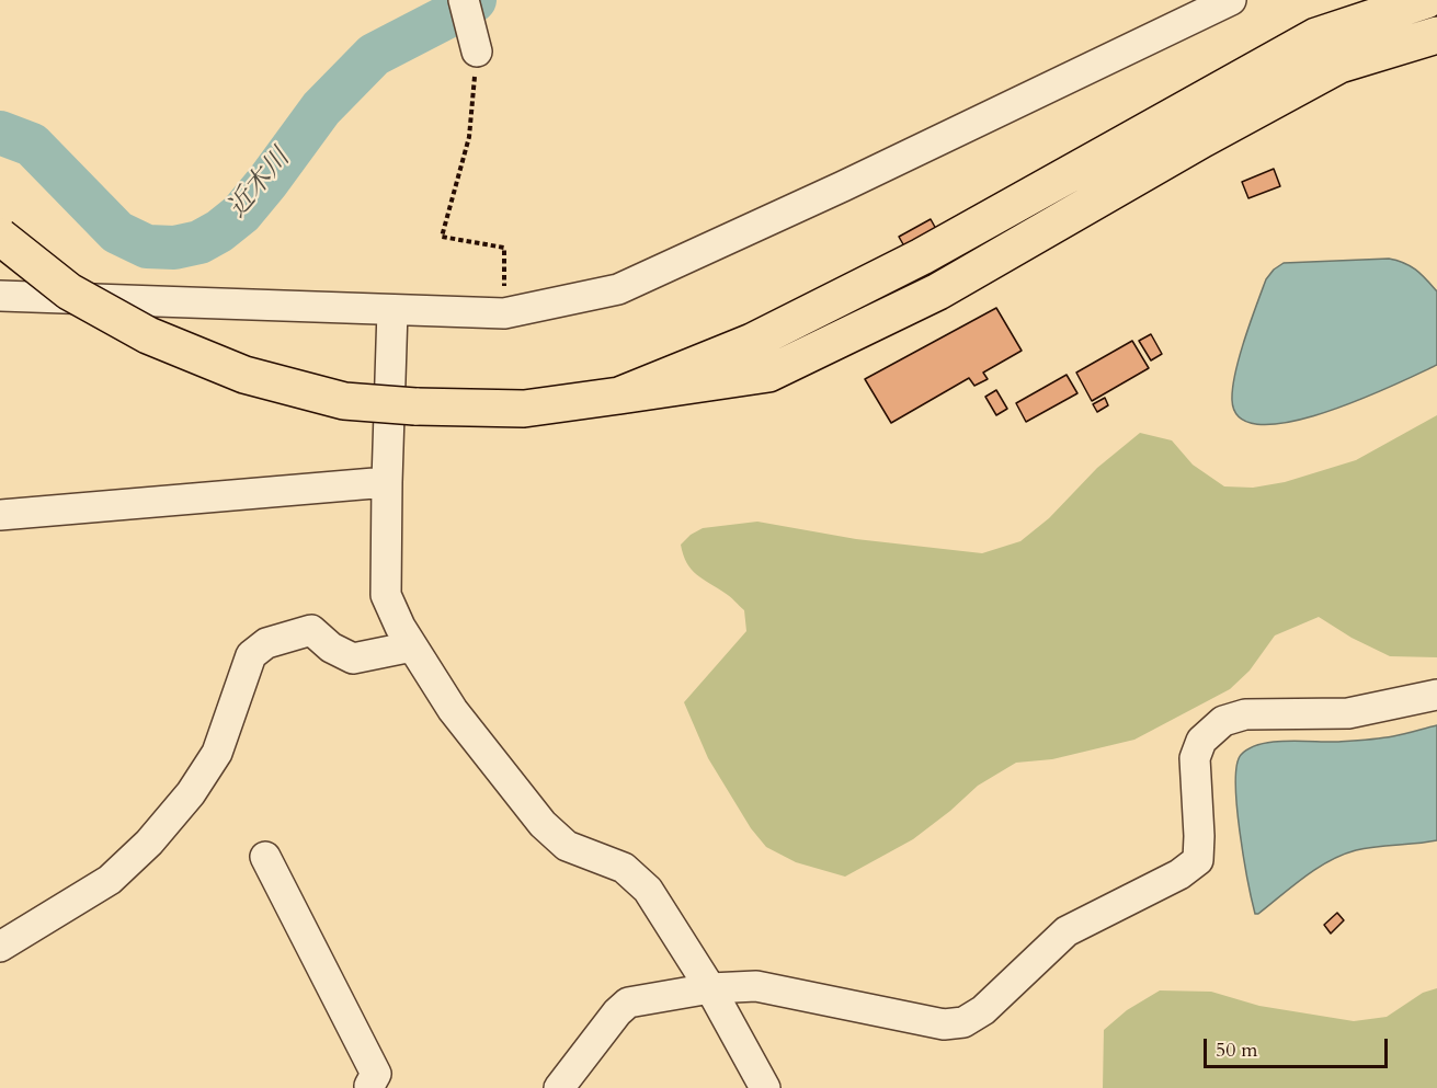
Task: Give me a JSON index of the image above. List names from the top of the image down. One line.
{"water":["近木川"],"scale_bar":"50 m"}
